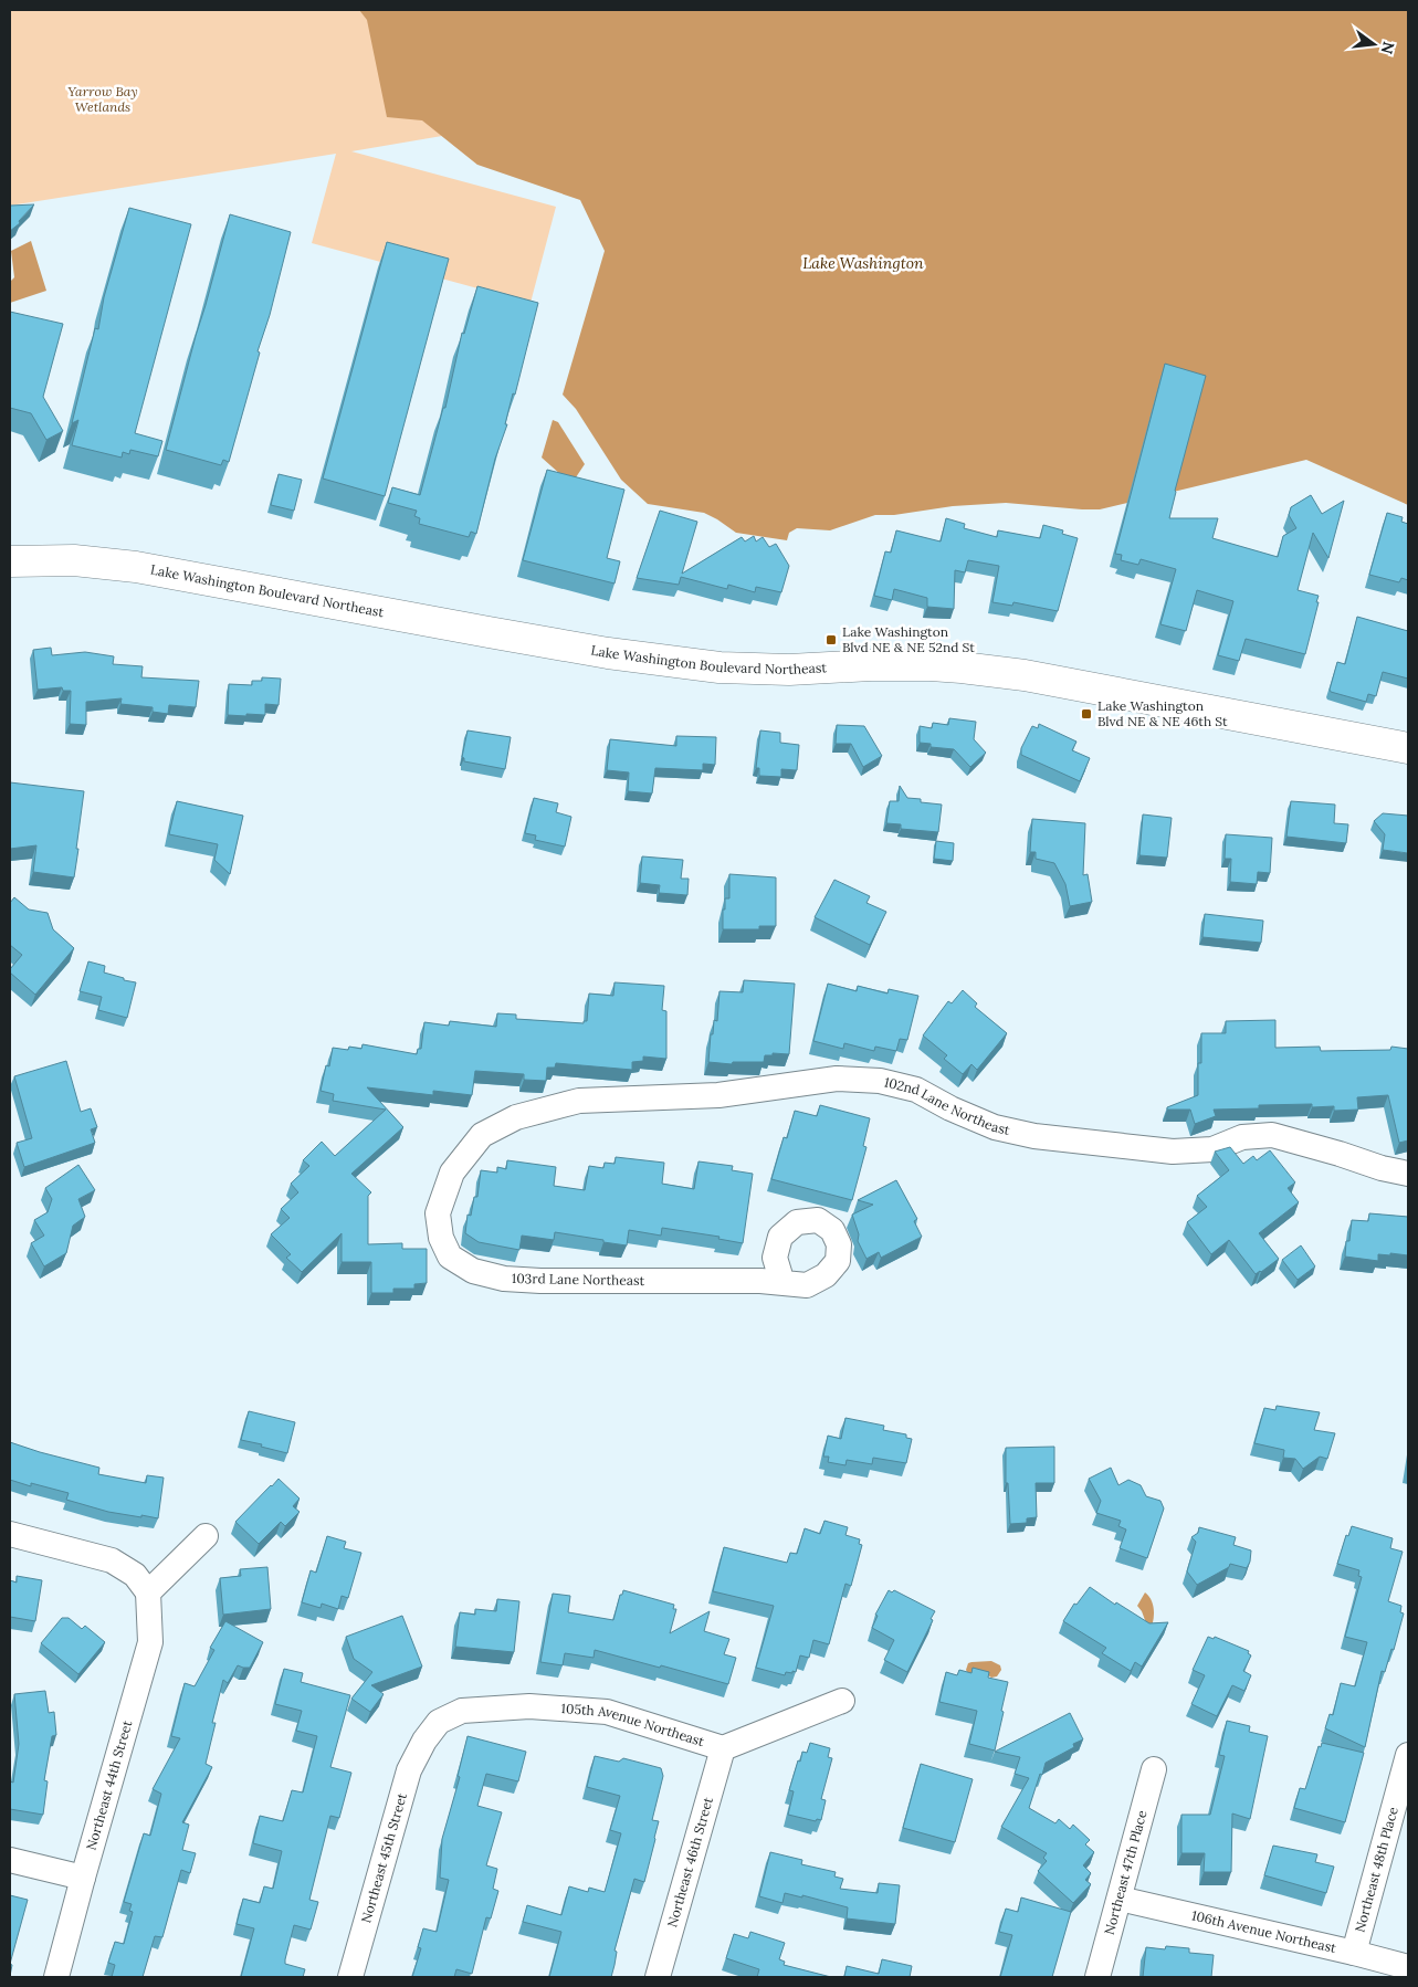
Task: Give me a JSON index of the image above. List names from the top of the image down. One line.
{"streets":{"main road":["Lake Washington Boulevard Northeast"],"street":["102nd Lane Northeast","103rd Lane Northeast","105th Avenue Northeast","Northeast 44th Street","Northeast 45th Street","Northeast 46th Street","Northeast 48th Place","Northeast 47th Place","106th Avenue Northeast"]},"crossings":[["102nd Lane Northeast","103rd Lane Northeast"],["105th Avenue Northeast","Northeast 45th Street"],["105th Avenue Northeast","Northeast 46th Street"],["Northeast 48th Place","106th Avenue Northeast"],["Northeast 47th Place","106th Avenue Northeast"]],"water":["Lake Washington"],"parks":["Yarrow Bay Wetlands"],"places":{"transit":["Lake Washington Blvd NE & NE 52nd St","Lake Washington Blvd NE & NE 46th St"]},"north":"right"}
